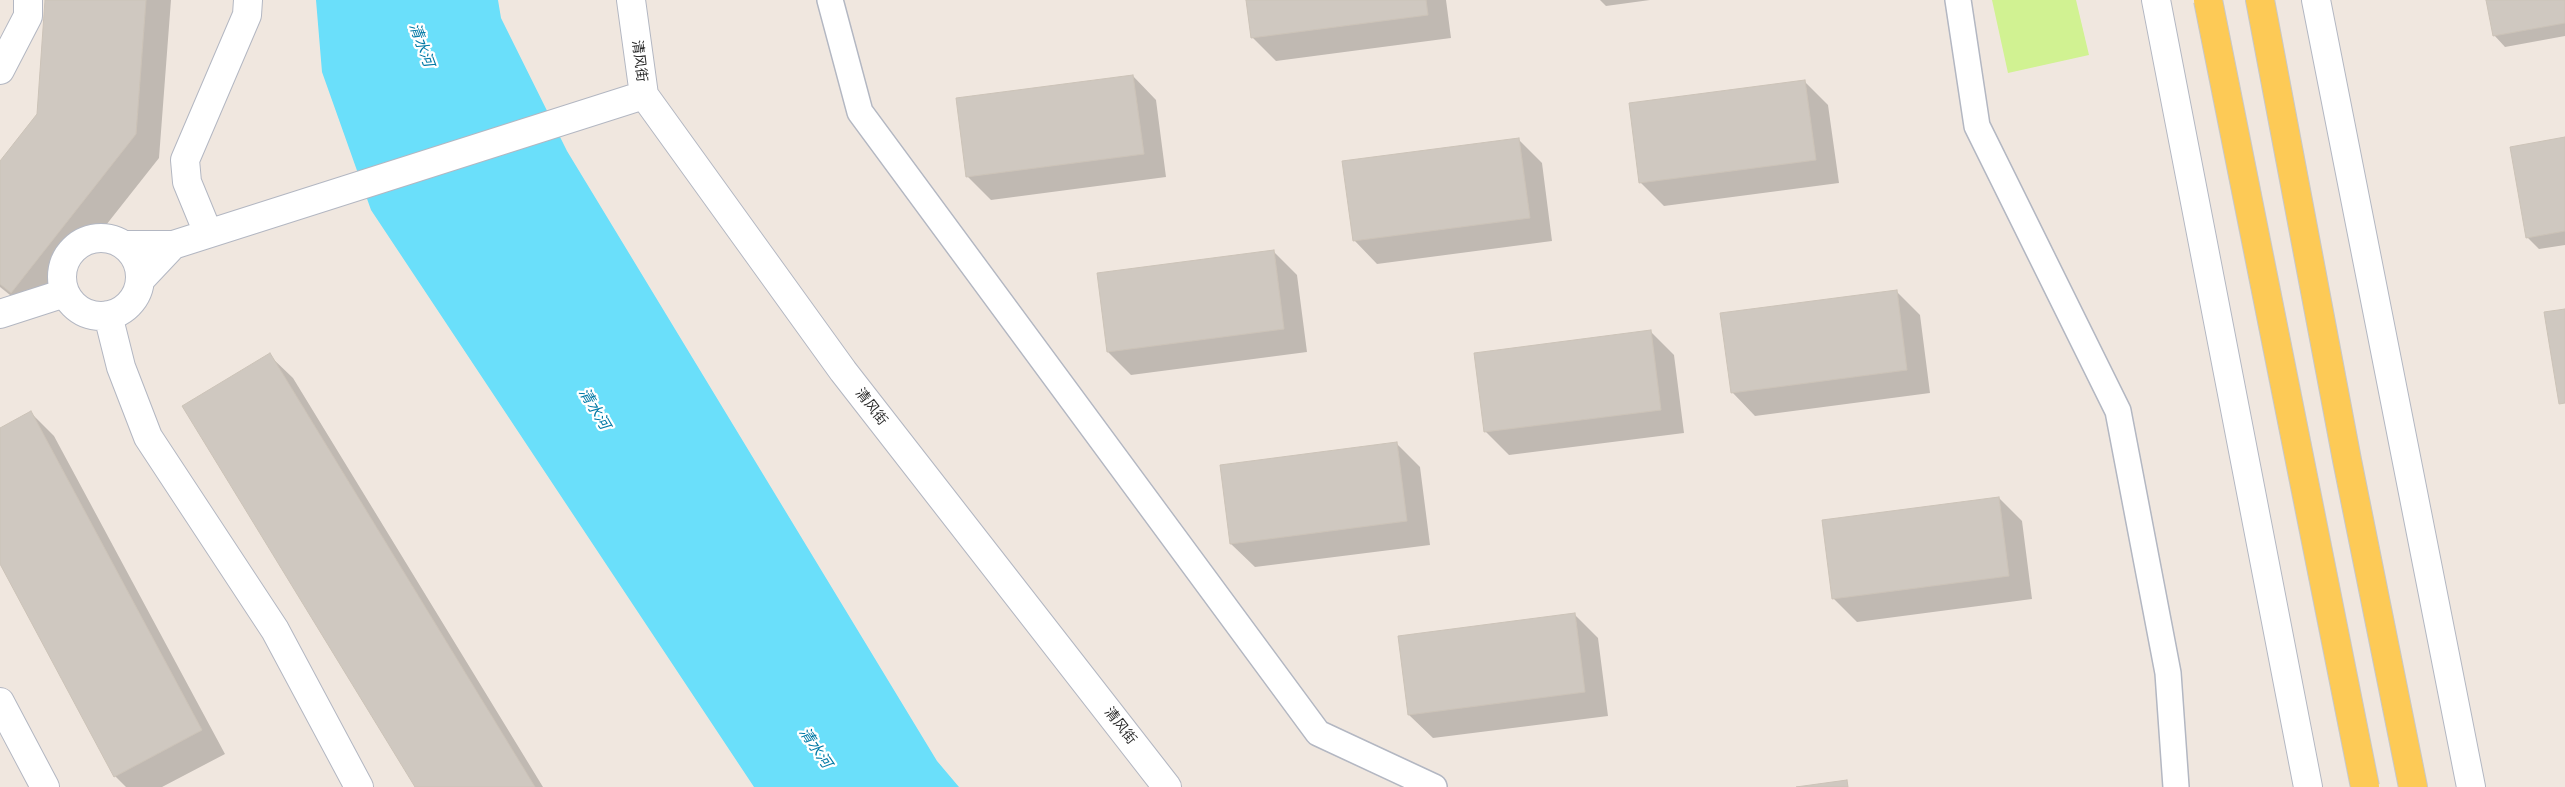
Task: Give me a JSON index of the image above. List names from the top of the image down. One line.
{"streets":{"street":["清风街"]},"water":["清水河"]}
